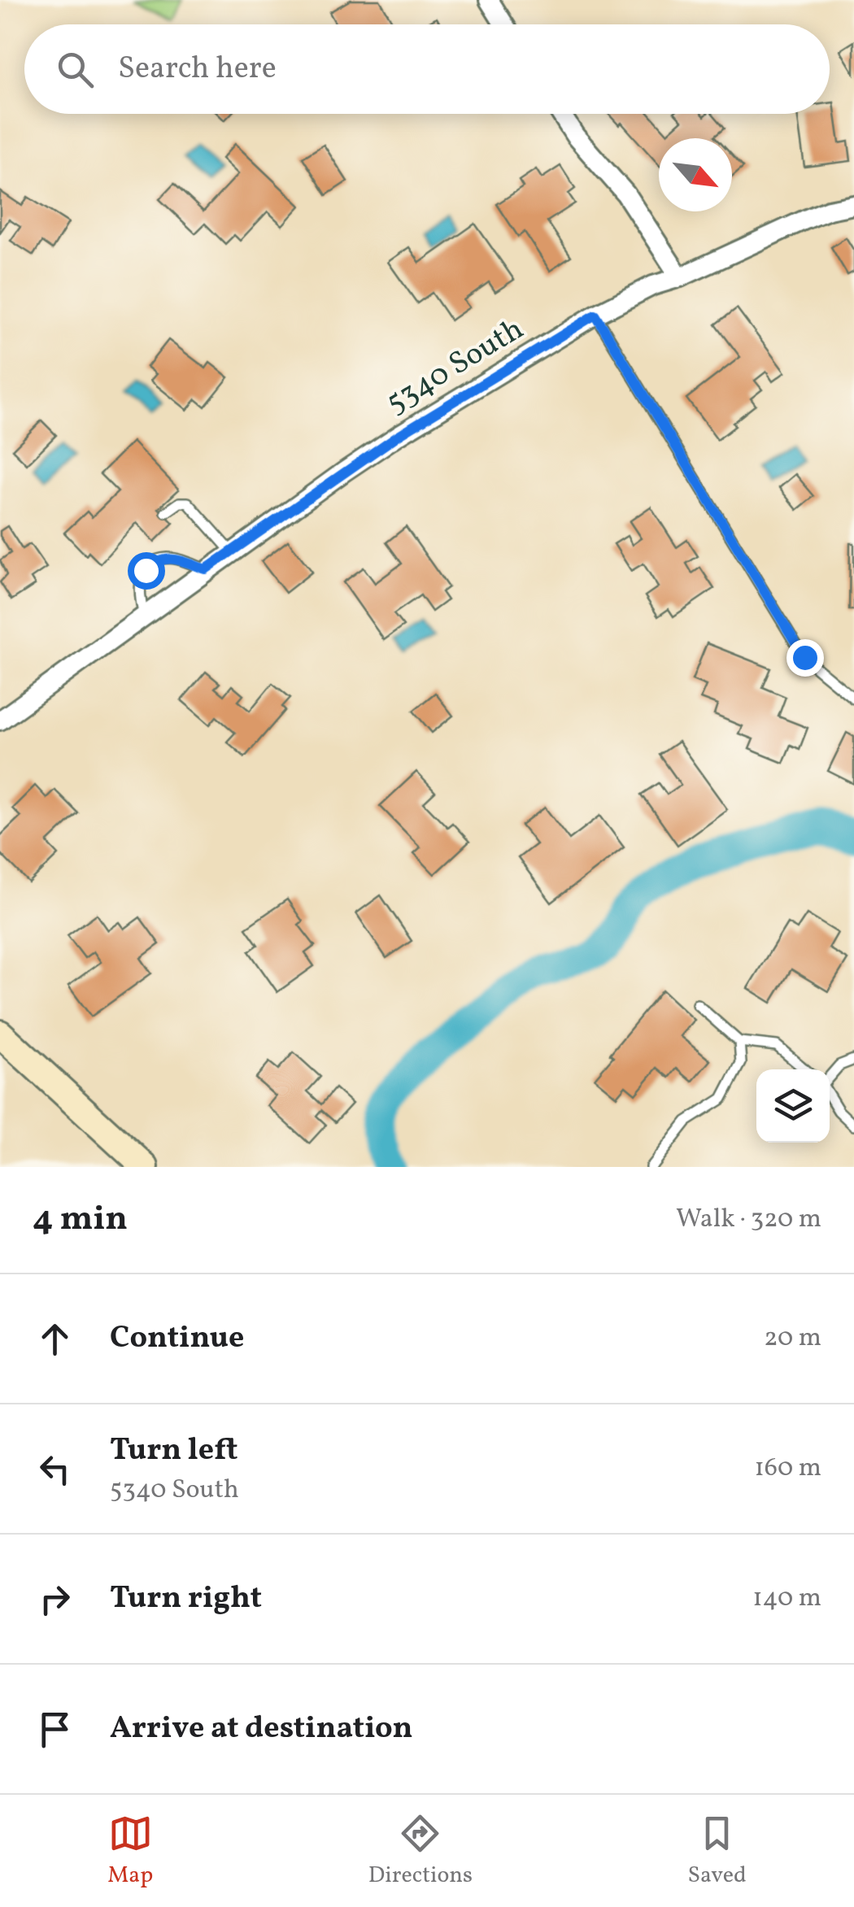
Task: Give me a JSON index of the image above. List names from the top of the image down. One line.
{"streets":{"street":["5340 South"]},"north":"bottom right","page":{"search":"Search here","heading":["4 min","Walk · 320 m"],"list":[["Continue","20 m"],["Turn left","5340 South","160 m"],["Turn right","140 m"],"Arrive at destination"],"nav":["Map","Directions","Saved"]}}
